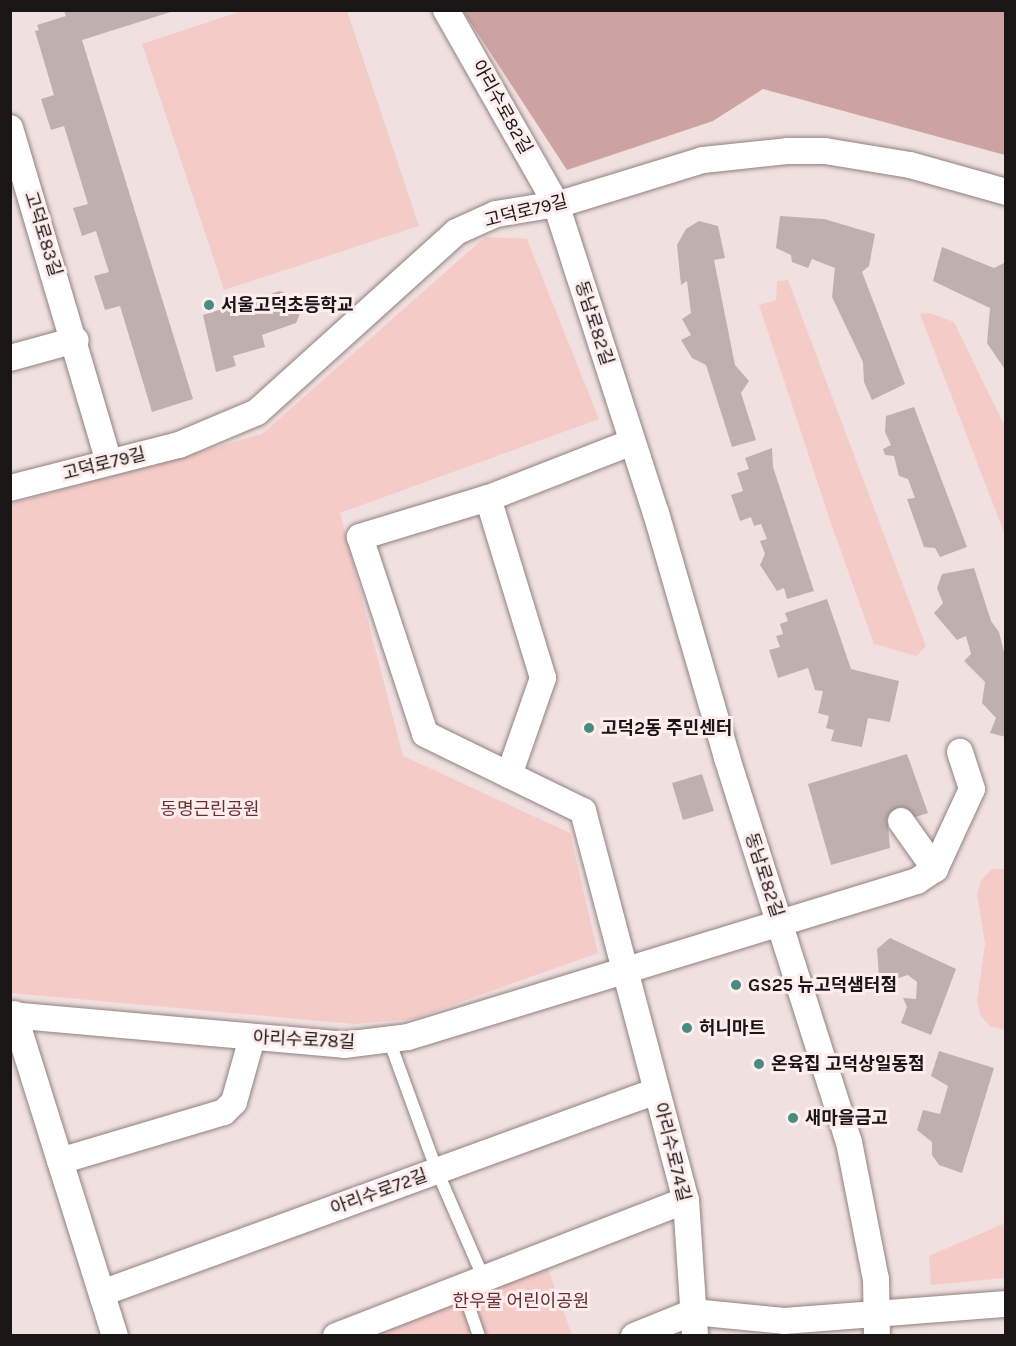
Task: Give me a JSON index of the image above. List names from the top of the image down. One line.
{"streets":{"street":["아리수로82길","고덕로79길","고덕로83길","동남로82길","아리수로78길","아리수로74길","아리수로72길"]},"crossings":[["아리수로82길","고덕로79길"],["아리수로82길","동남로82길"],["고덕로79길","고덕로83길"],["고덕로79길","동남로82길"],["동남로82길","아리수로78길"],["아리수로78길","아리수로74길"],["아리수로74길","아리수로72길"]],"parks":["동명근린공원","한우물 어린이공원"],"places":["서울고덕초등학교","고덕2동 주민센터","GS25 뉴고덕샘터점","허니마트","온육집 고덕상일동점","새마을금고"]}
